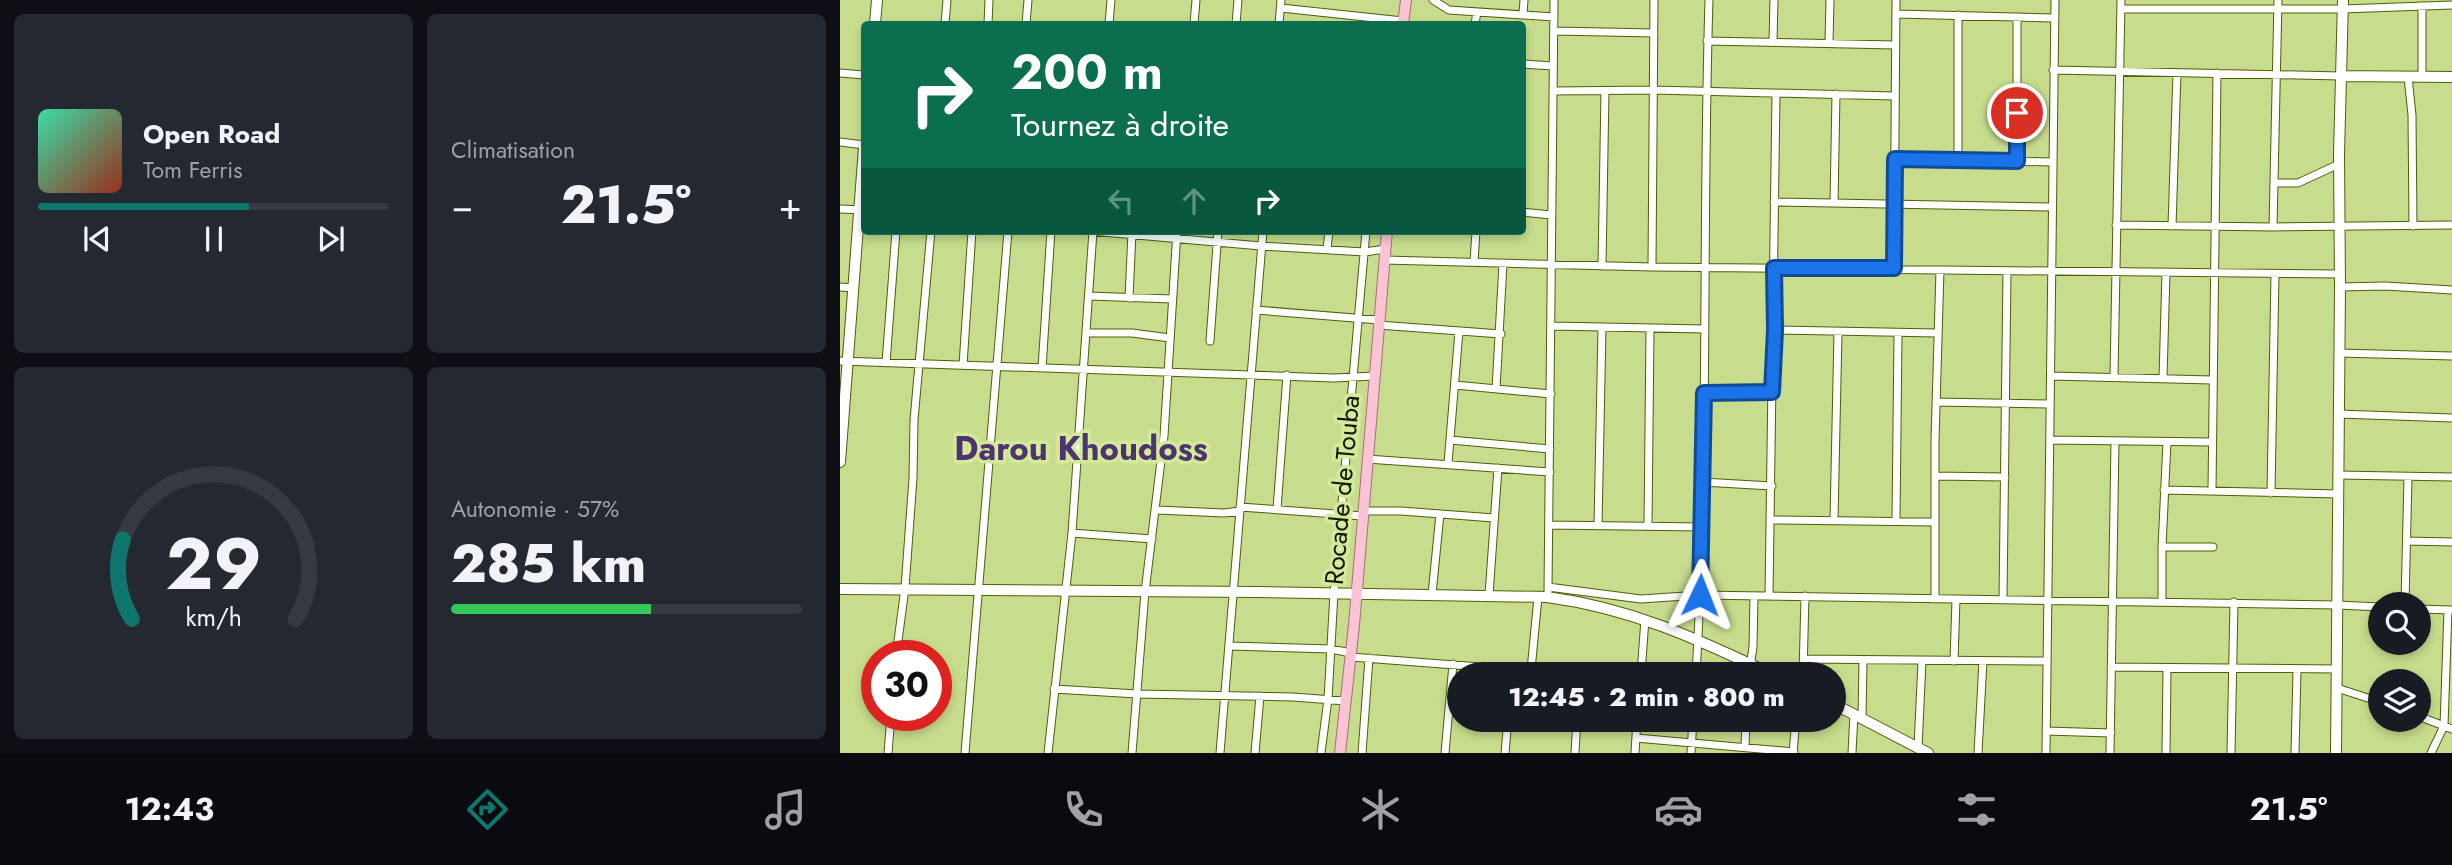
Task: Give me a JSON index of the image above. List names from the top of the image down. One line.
{"streets":{"main road":["Rocade de Touba"]},"districts":["Darou Khoudoss"],"page":{"tile":["Climatisation",["Autonomie · 57%","285 km"]],"turn":["200 m","Tournez à droite"],"song":["Open Road","Tom Ferris"],"heat":["−","21.5°","+"],"limit":"30","trip":"12:45 · 2 min · 800 m","tabs":["12:43","21.5°"],"gauge":["29","km/h"]}}
